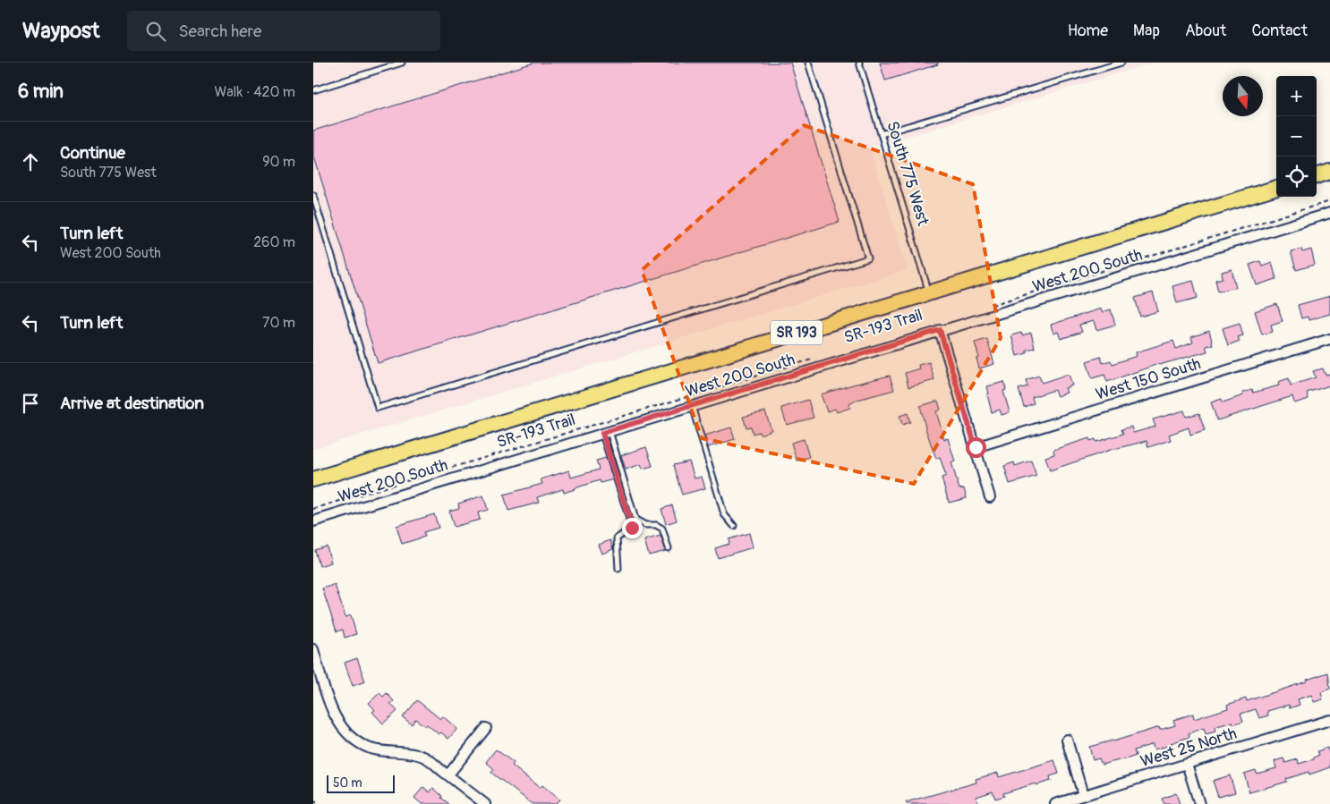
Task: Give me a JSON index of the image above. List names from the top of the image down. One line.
{"streets":{"main road":["SR 193"],"street":["West 200 South","West 150 South","West 25 North"],"lane":["South 775 West"],"path":["SR-193 Trail"]},"crossings":[["South 775 West","SR 193"]],"scale_bar":"50 m","north":"bottom","page":{"header":"Waypost","search":"Search here","nav":["Home","Map","About","Contact"],"heading":["6 min","Walk · 420 m"],"map_buttons":["+","−"],"list":[["Continue","South 775 West","90 m"],["Turn left","West 200 South","260 m"],["Turn left","70 m"],"Arrive at destination"],"scale":"50 m"}}
